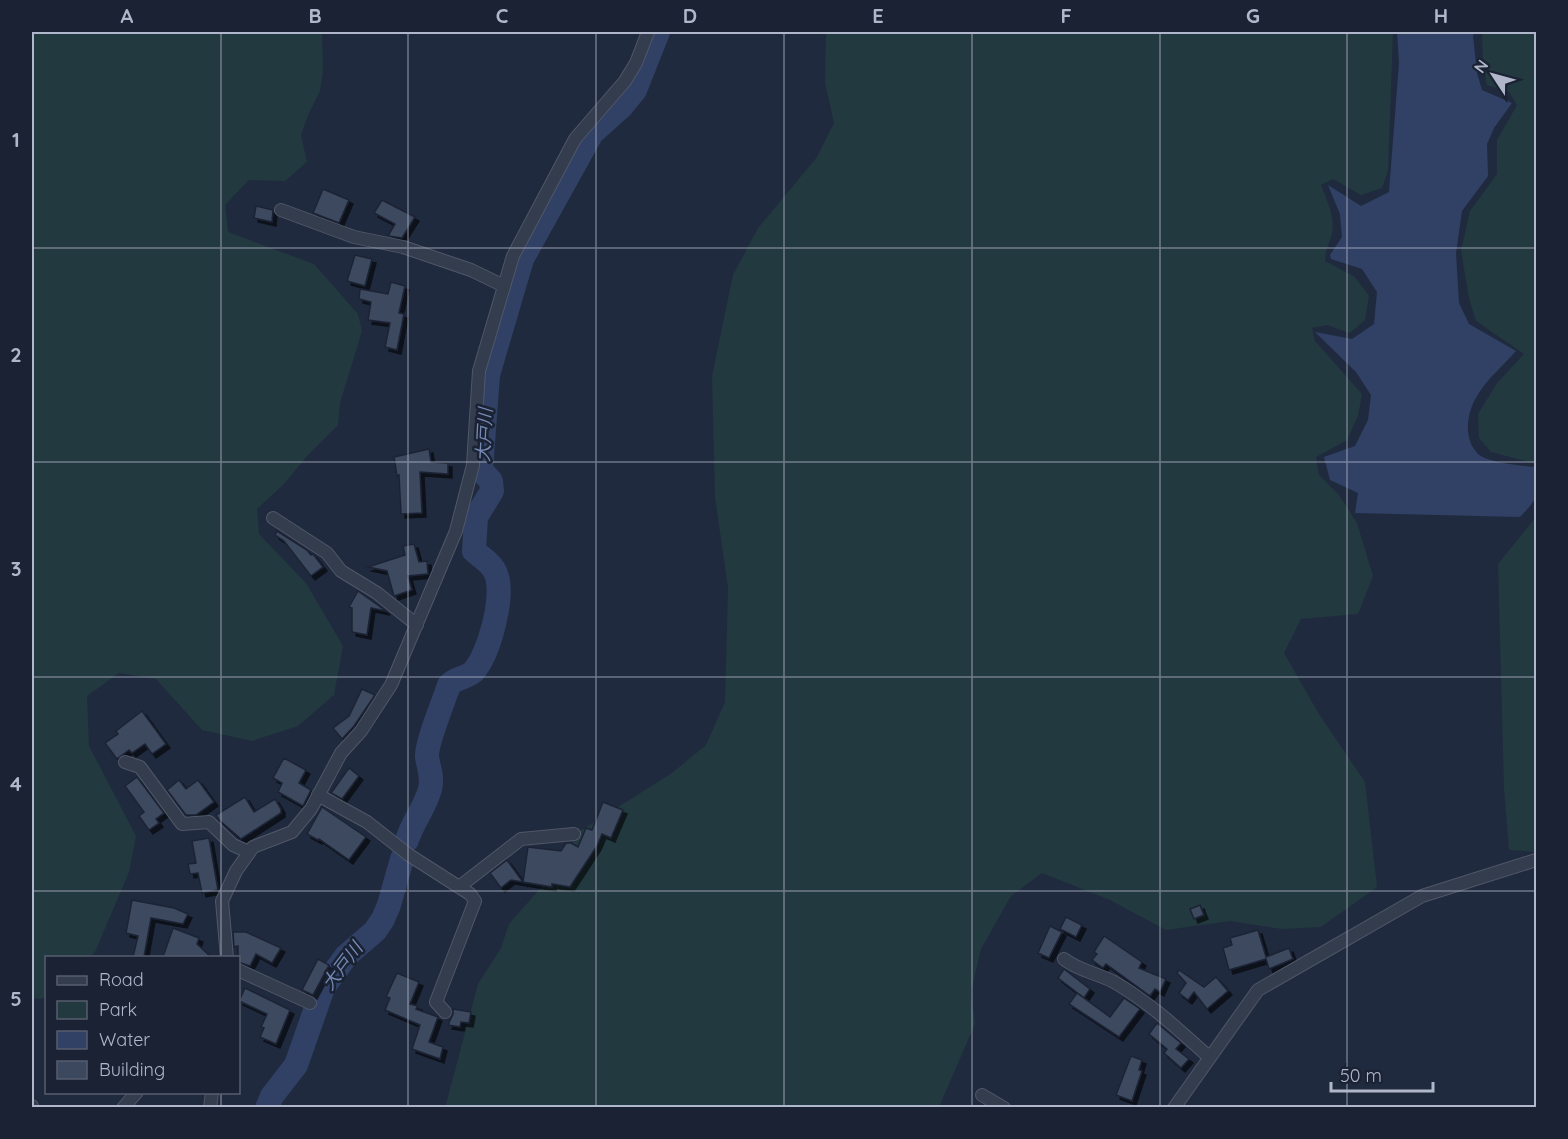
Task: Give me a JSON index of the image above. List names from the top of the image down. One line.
{"water":["大戸川"],"legend":["Road","Park","Water","Building"],"scale_bar":"50 m","north":"top left","grid":{"columns":["A","B","C","D","E","F","G","H"],"rows":["1","2","3","4","5"]}}
